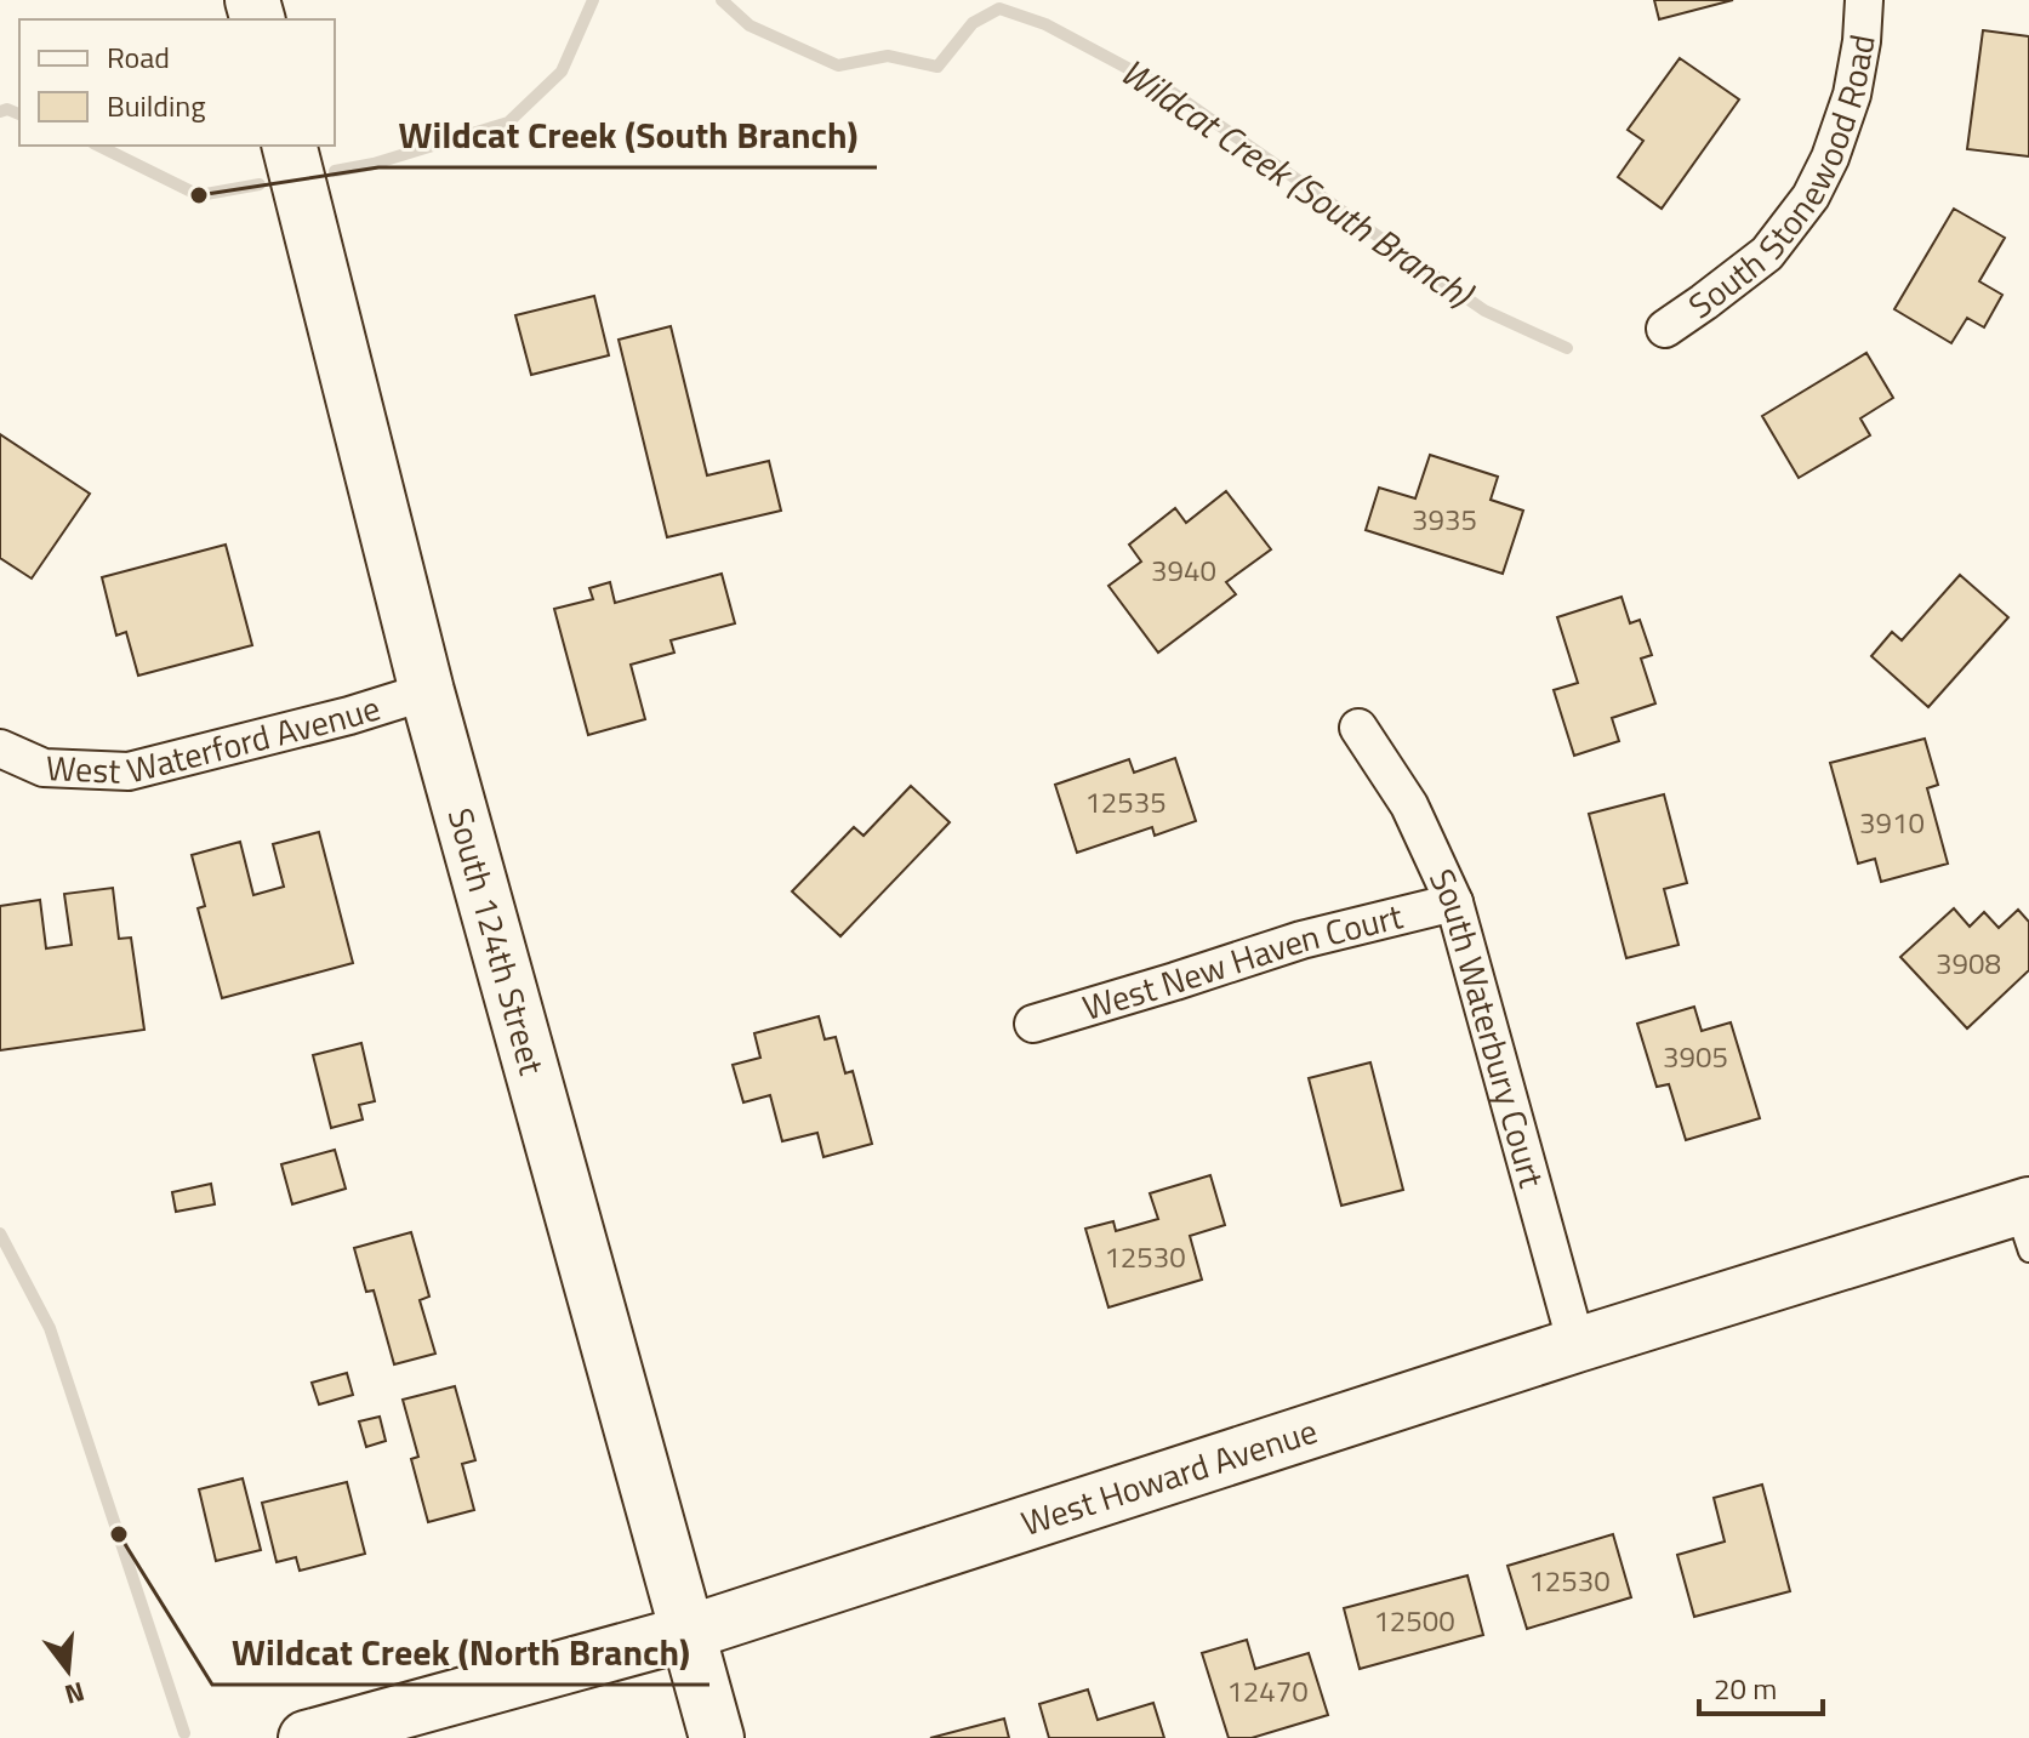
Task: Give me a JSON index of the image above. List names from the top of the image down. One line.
{"streets":{"street":["South Stonewood Road","West Waterford Avenue","South 124th Street","West New Haven Court","South Waterbury Court","West Howard Avenue"]},"crossings":[["West Waterford Avenue","South 124th Street"],["South 124th Street","West Howard Avenue"],["West New Haven Court","South Waterbury Court"],["South Waterbury Court","West Howard Avenue"]],"water":["Wildcat Creek (South Branch)"],"places":["Wildcat Creek (South Branch)","Wildcat Creek (North Branch)"],"house_numbers":["3935","3940","12535","3910","3908","3905","12530","12530","12500","12470"],"legend":["Road","Building"],"scale_bar":"20 m","north":"bottom"}
